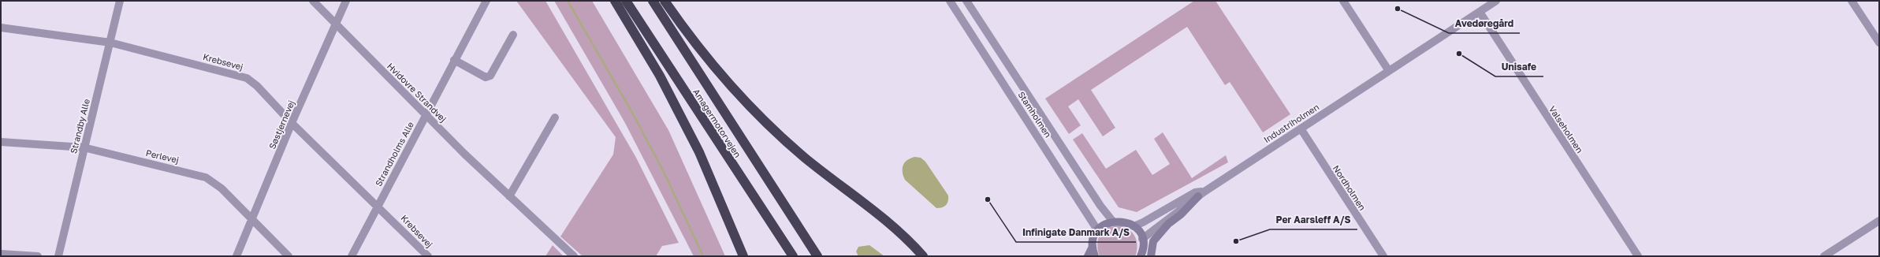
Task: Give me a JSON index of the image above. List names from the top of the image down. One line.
{"streets":{"highway":["Amagermotorvejen"],"street":["Krebsevej","Hvidovre Strandvej","Stamholmen","Industriholmen","Søstjernevej","Strandby Alle","Valseholmen","Strandholms Alle","Perlevej","Nordholmen"]},"crossings":[["Krebsevej","Søstjernevej"],["Krebsevej","Strandby Alle"],["Krebsevej","Strandholms Alle"],["Hvidovre Strandvej","Søstjernevej"],["Hvidovre Strandvej","Strandholms Alle"],["Industriholmen","Valseholmen"],["Industriholmen","Nordholmen"],["Søstjernevej","Perlevej"],["Strandby Alle","Perlevej"]],"places":["Avedøregård","Unisafe","Infinigate Danmark A/S","Per Aarsleff A/S"]}
